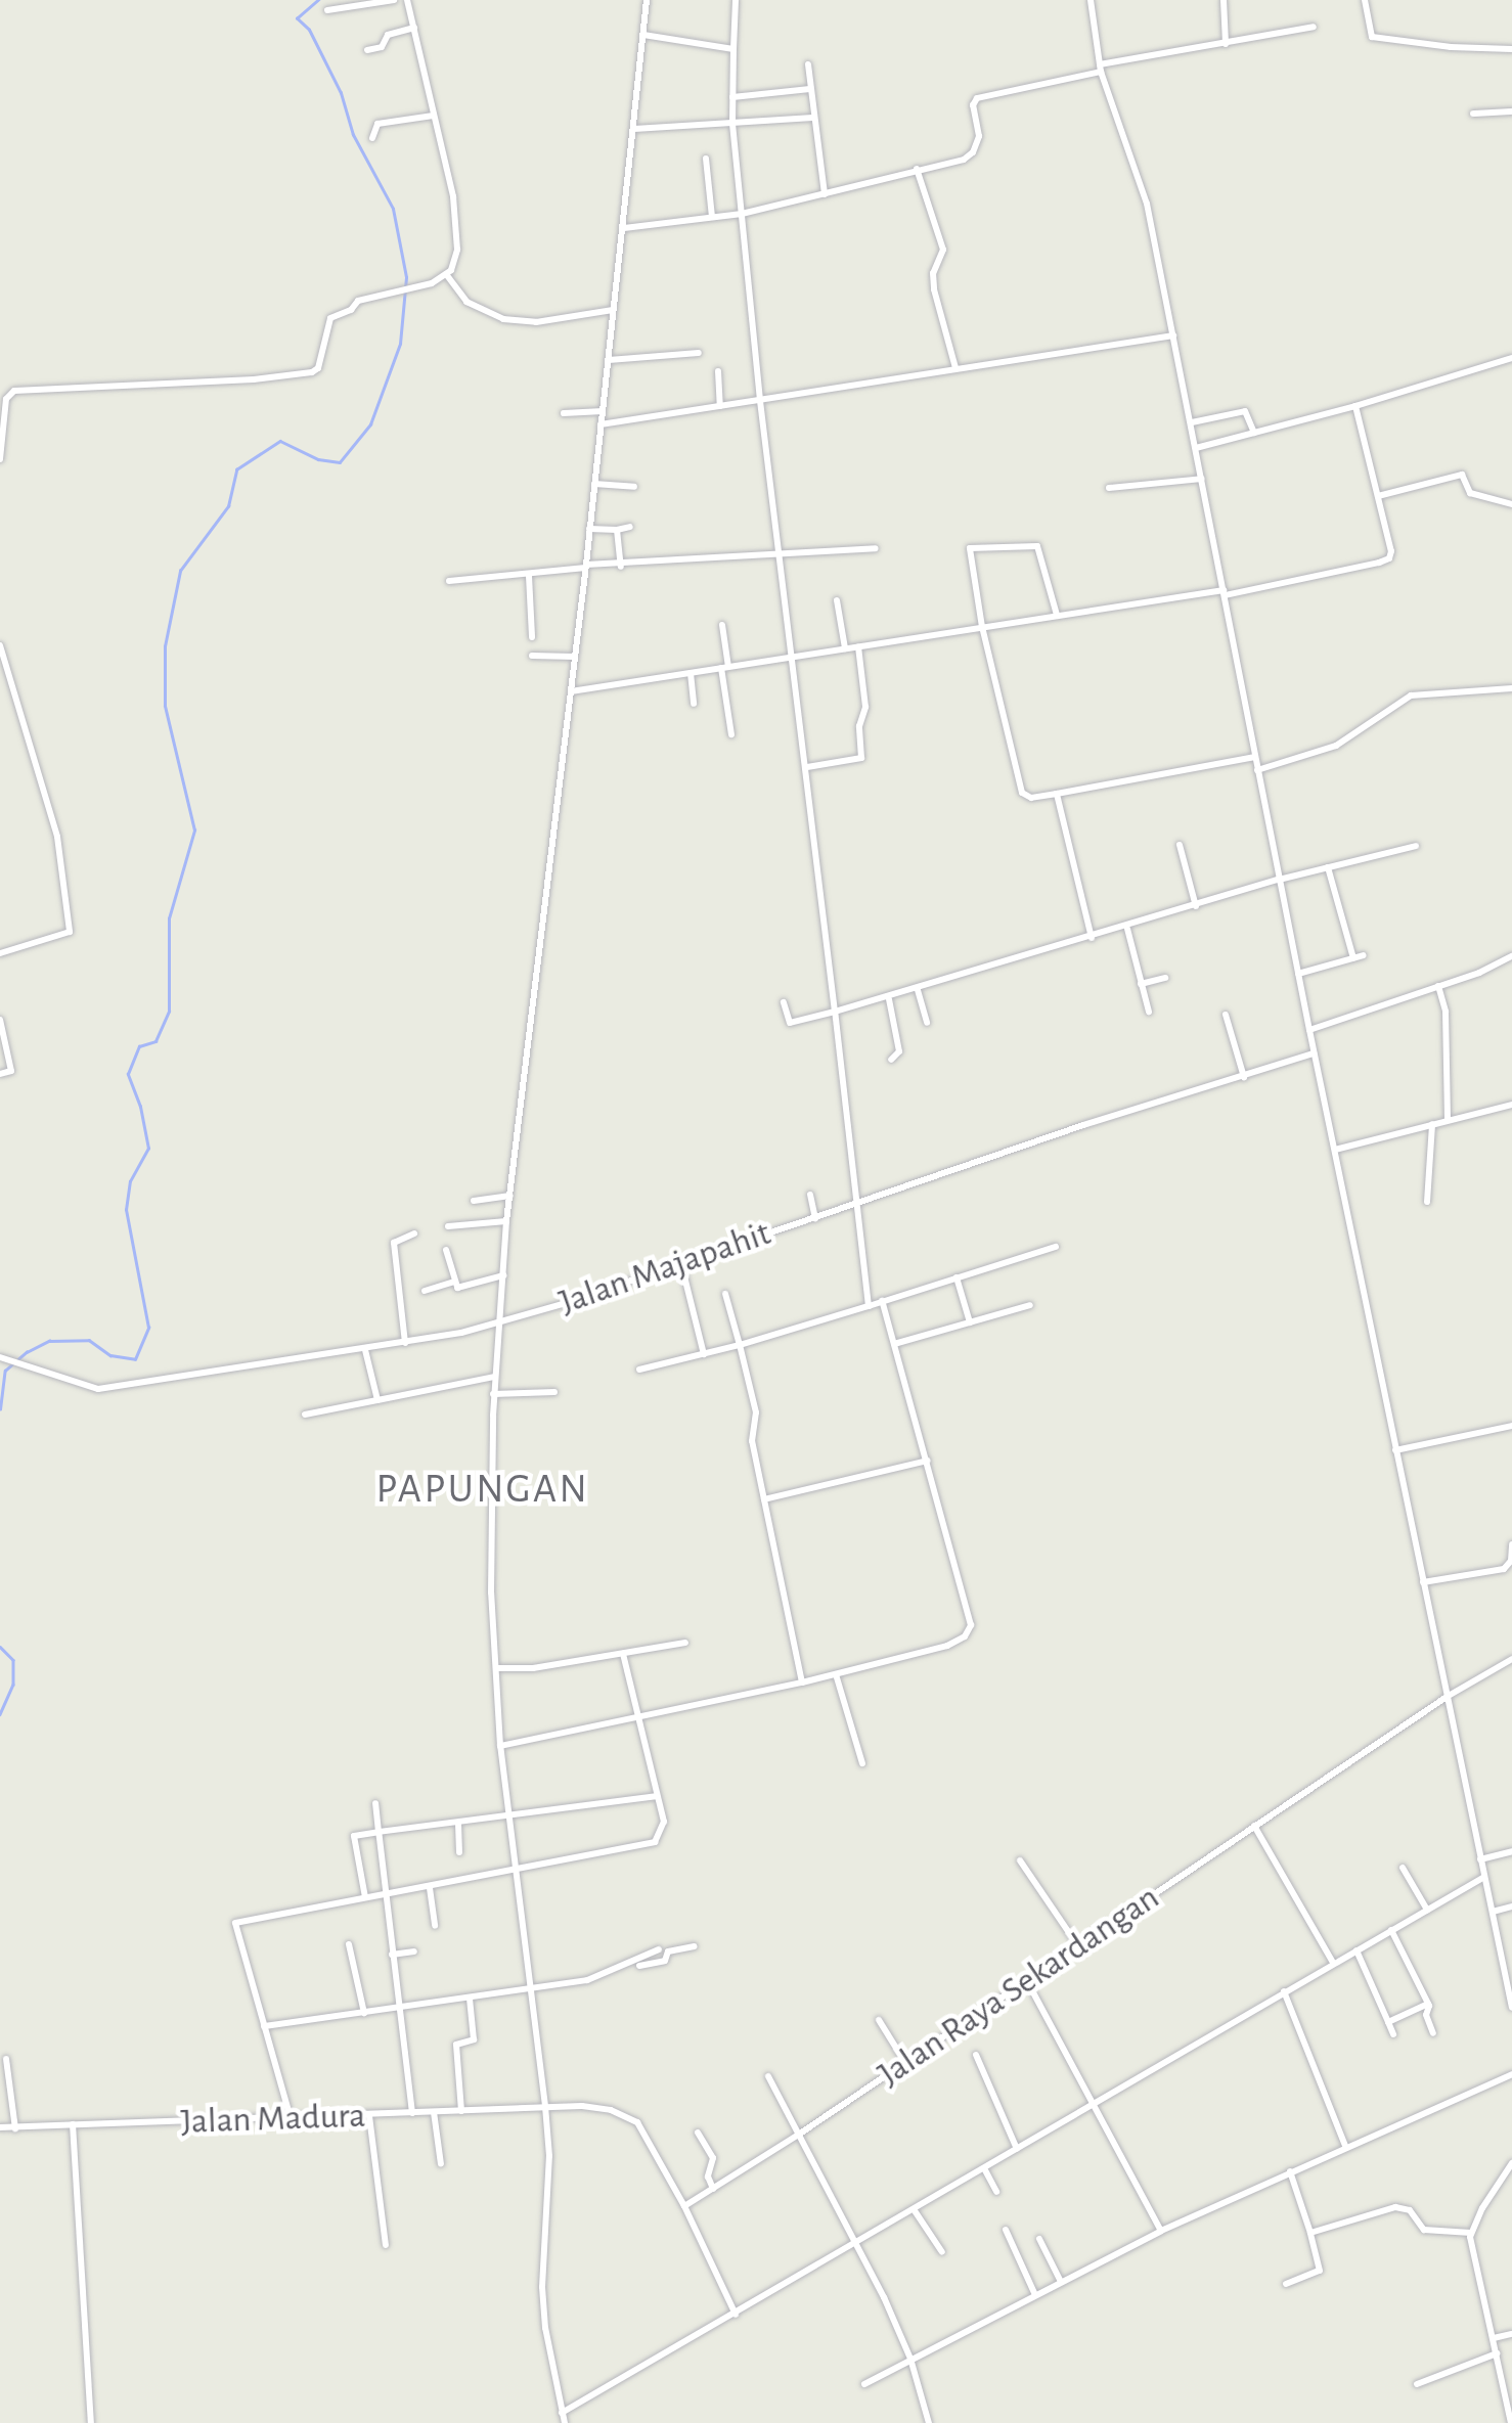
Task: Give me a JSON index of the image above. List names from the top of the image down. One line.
{"streets":{"street":["Jalan Majapahit","Jalan Raya Sekardangan","Jalan Madura"]},"districts":["PAPUNGAN"]}
